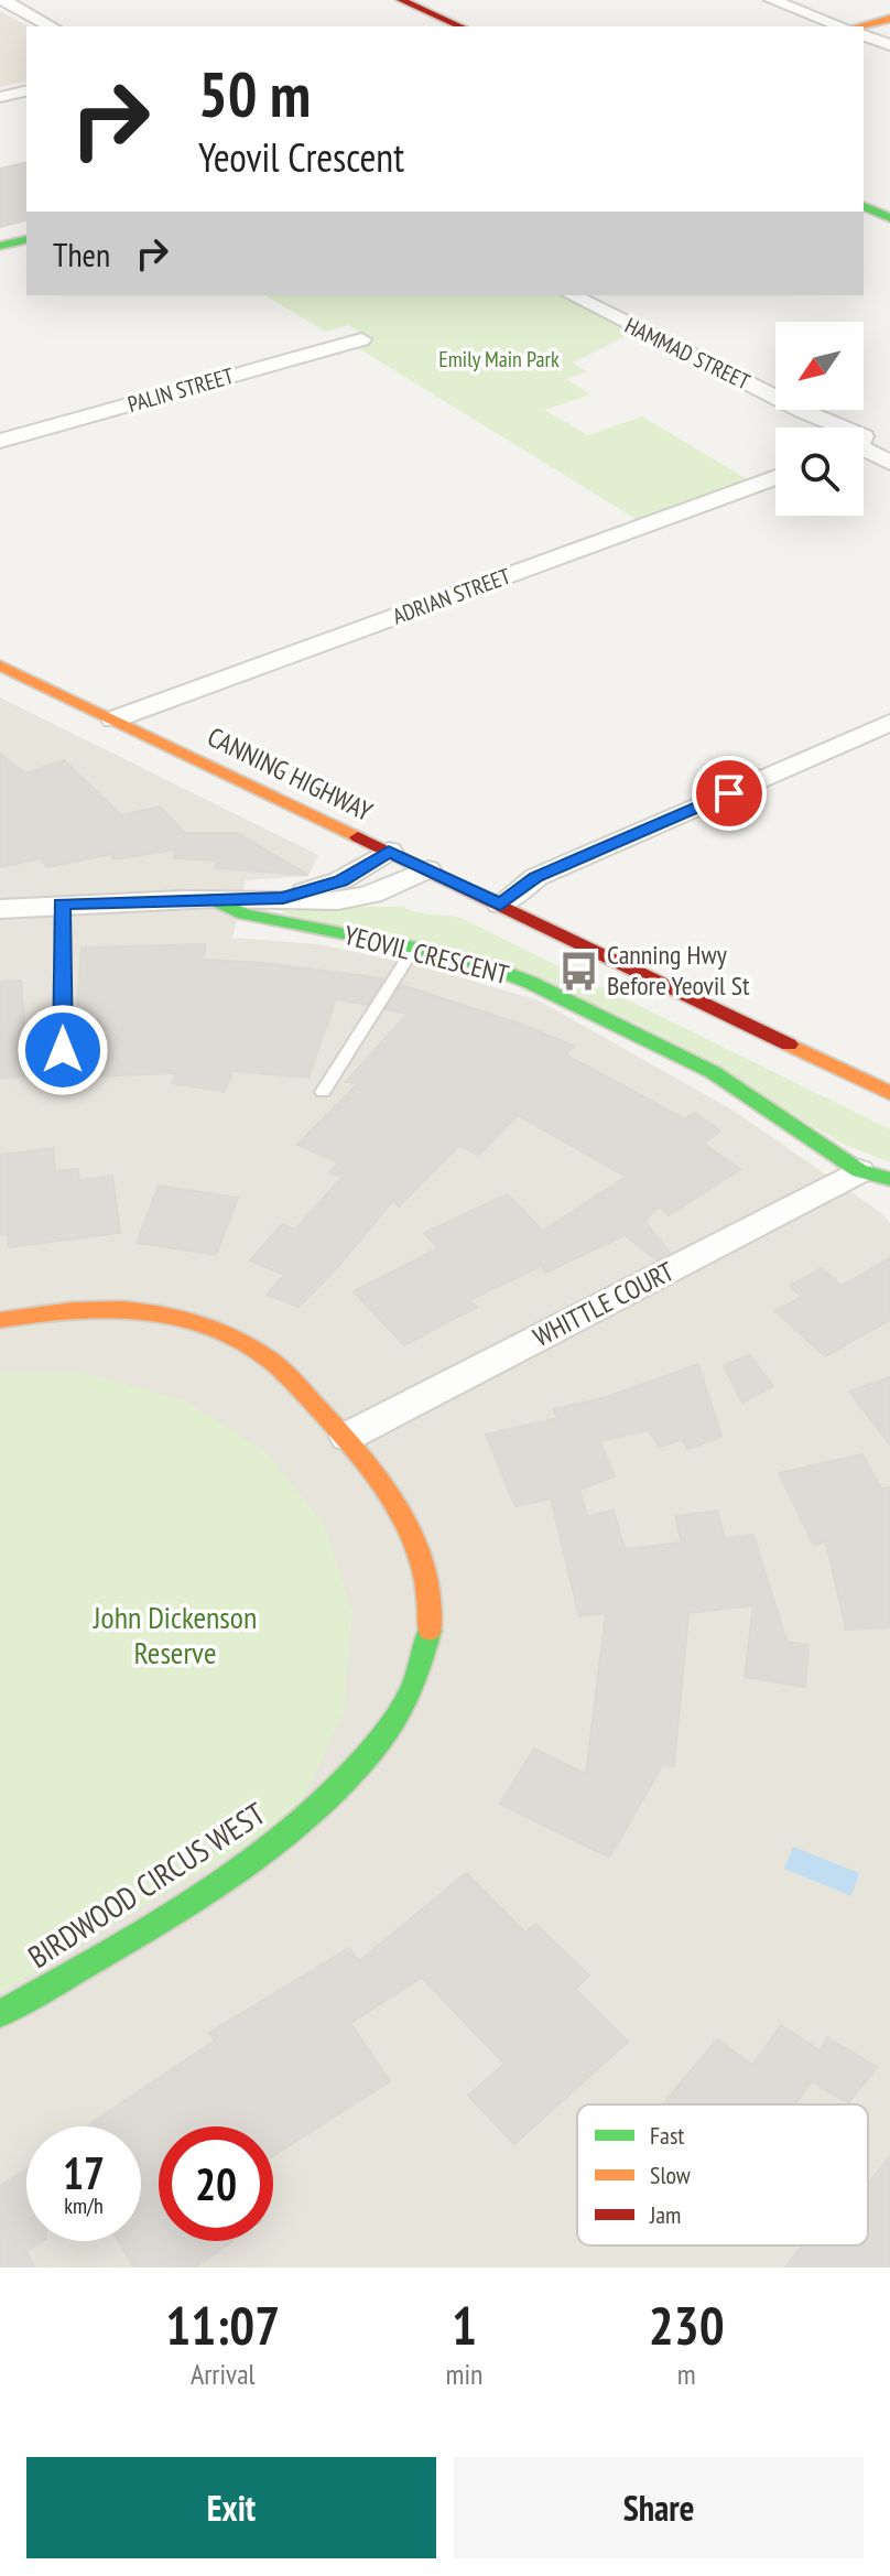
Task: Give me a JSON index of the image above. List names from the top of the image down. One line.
{"streets":{"main road":["CANNING HIGHWAY","YEOVIL CRESCENT","BIRDWOOD CIRCUS WEST"],"street":["HAMMAD STREET","PALIN STREET","ADRIAN STREET","WHITTLE COURT"]},"crossings":[["ADRIAN STREET","CANNING HIGHWAY"],["CANNING HIGHWAY","YEOVIL CRESCENT"],["YEOVIL CRESCENT","WHITTLE COURT"],["WHITTLE COURT","BIRDWOOD CIRCUS WEST"]],"parks":["Emily Main Park","John Dickenson Reserve"],"places":{"bus stop":["Canning Hwy Before Yeovil St"]},"legend":["Fast","Slow","Jam"],"north":"bottom left","page":{"turn":["50 m","Yeovil Crescent"],"then":"Then","speed":"17 km/h","limit":"20","eta":["11:07","Arrival","1","min","230","m"],"buttons":["Exit","Share"]}}
